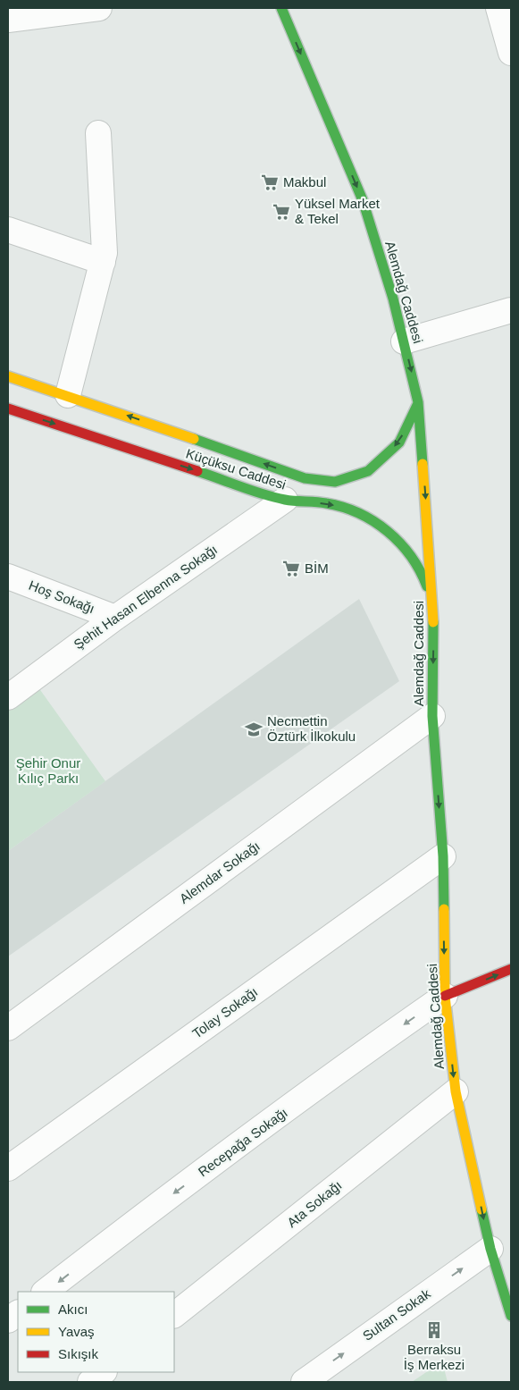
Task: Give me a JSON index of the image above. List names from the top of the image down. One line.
{"streets":{"main road":["Alemdağ Caddesi","Küçüksu Caddesi"],"street":["Hoş Sokağı","Şehit Hasan Elbenna Sokağı","Alemdar Sokağı","Tolay Sokağı","Recepağa Sokağı","Ata Sokağı","Sultan Sokak"]},"crossings":[["Alemdağ Caddesi","Küçüksu Caddesi"],["Alemdağ Caddesi","Alemdar Sokağı"],["Alemdağ Caddesi","Tolay Sokağı"],["Alemdağ Caddesi","Recepağa Sokağı"],["Alemdağ Caddesi","Ata Sokağı"],["Alemdağ Caddesi","Sultan Sokak"],["Küçüksu Caddesi","Şehit Hasan Elbenna Sokağı"],["Hoş Sokağı","Şehit Hasan Elbenna Sokağı"]],"one_way":["Alemdağ Caddesi","Recepağa Sokağı","Sultan Sokak"],"parks":["Şehir Onur Kılıç Parkı"],"places":{"supermarket":["Makbul","Yüksel Market & Tekel","BİM"],"school or university":["Necmettin Öztürk İlkokulu"],"building":["Berraksu İş Merkezi"]},"legend":["Akıcı","Yavaş","Sıkışık"]}
